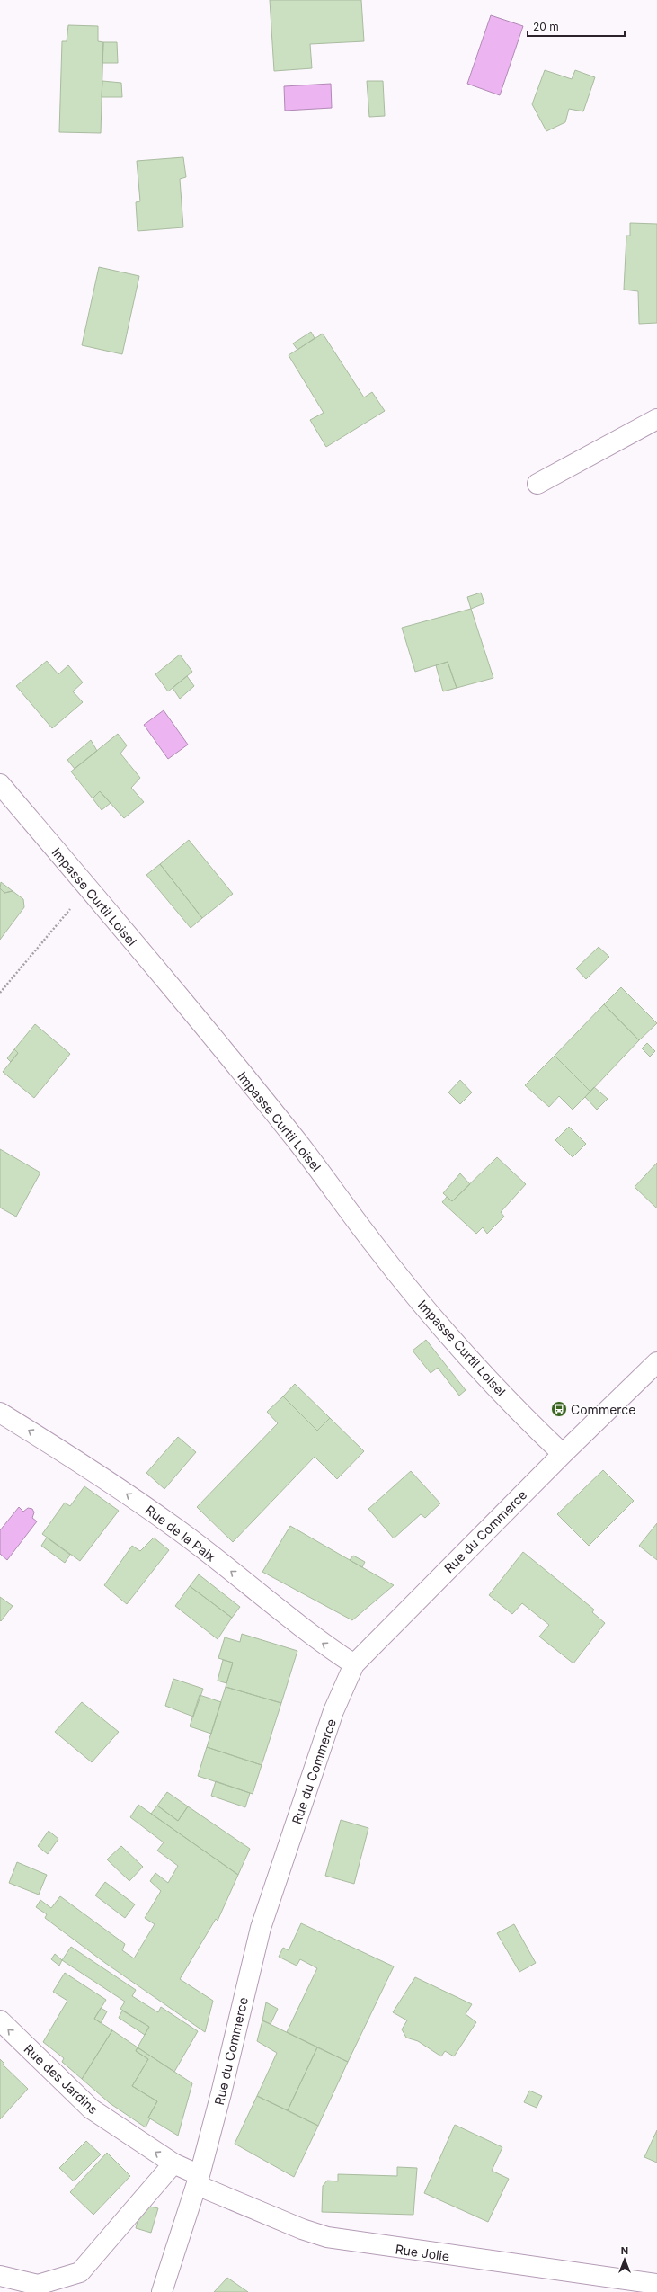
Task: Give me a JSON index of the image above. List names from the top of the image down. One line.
{"streets":{"street":["Impasse Curtil Loisel","Rue du Commerce","Rue de la Paix","Rue des Jardins","Rue Jolie"]},"crossings":[["Impasse Curtil Loisel","Rue du Commerce"],["Rue du Commerce","Rue de la Paix"],["Rue du Commerce","Rue des Jardins"],["Rue du Commerce","Rue Jolie"],["Rue des Jardins","Rue Jolie"]],"one_way":["Rue de la Paix","Rue des Jardins"],"places":{"bus stop":["Commerce"]},"scale_bar":"20 m","north":"top"}
